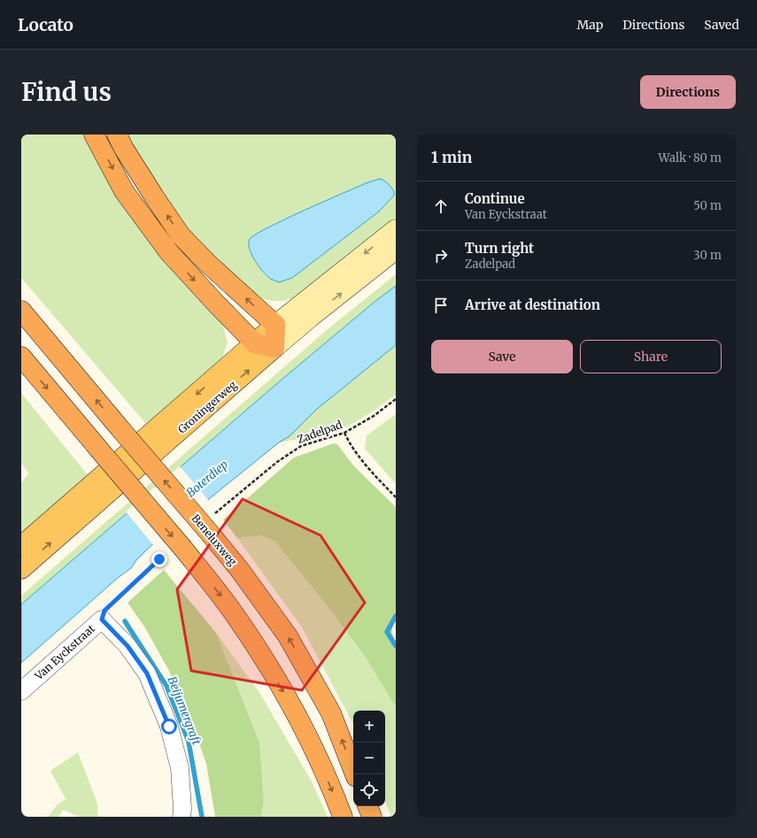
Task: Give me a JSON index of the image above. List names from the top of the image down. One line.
{"streets":{"highway":["Beneluxweg"],"main road":["Groningerweg"],"street":["Van Eyckstraat"],"path":["Zadelpad"]},"water":["Boterdiep","Beijumergraft"],"page":{"header":"Locato","nav":["Map","Directions","Saved"],"buttons":["Directions",["Save","Share"]],"title":"Find us","heading":["1 min","Walk · 80 m"],"list":[["Continue","Van Eyckstraat","50 m"],["Turn right","Zadelpad","30 m"],"Arrive at destination"],"map_buttons":["+","−"]}}
